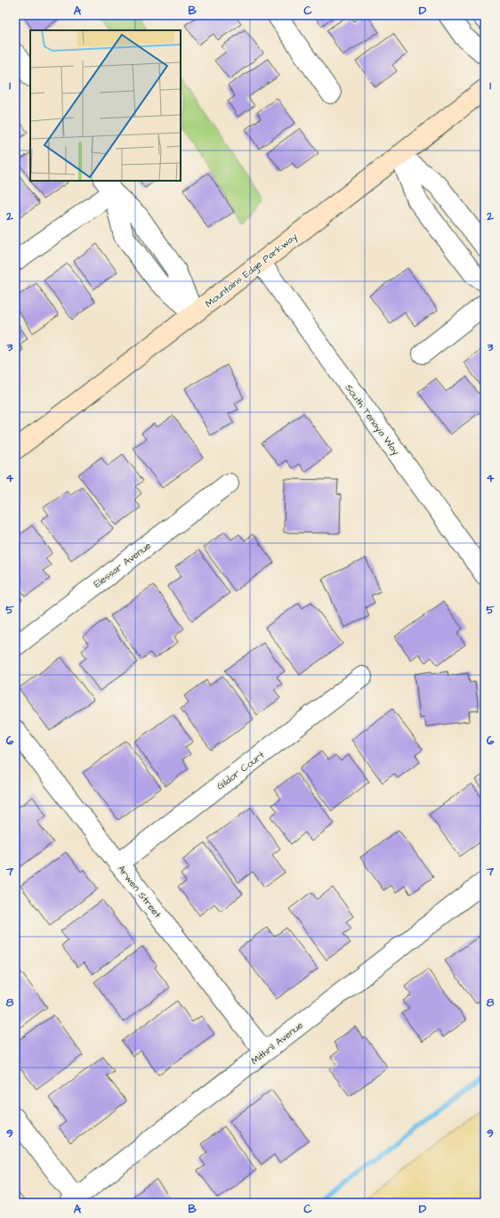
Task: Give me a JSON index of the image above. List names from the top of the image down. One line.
{"streets":{"street":["Mountains Edge Parkway","South Tenaya Way","Elessar Avenue","Gildor Court","Arwen Street","Mithril Avenue"]},"crossings":[["Mountains Edge Parkway","South Tenaya Way"],["Gildor Court","Arwen Street"],["Arwen Street","Mithril Avenue"]],"grid":{"columns":["A","B","C","D"],"rows":["1","2","3","4","5","6","7","8","9"]}}
